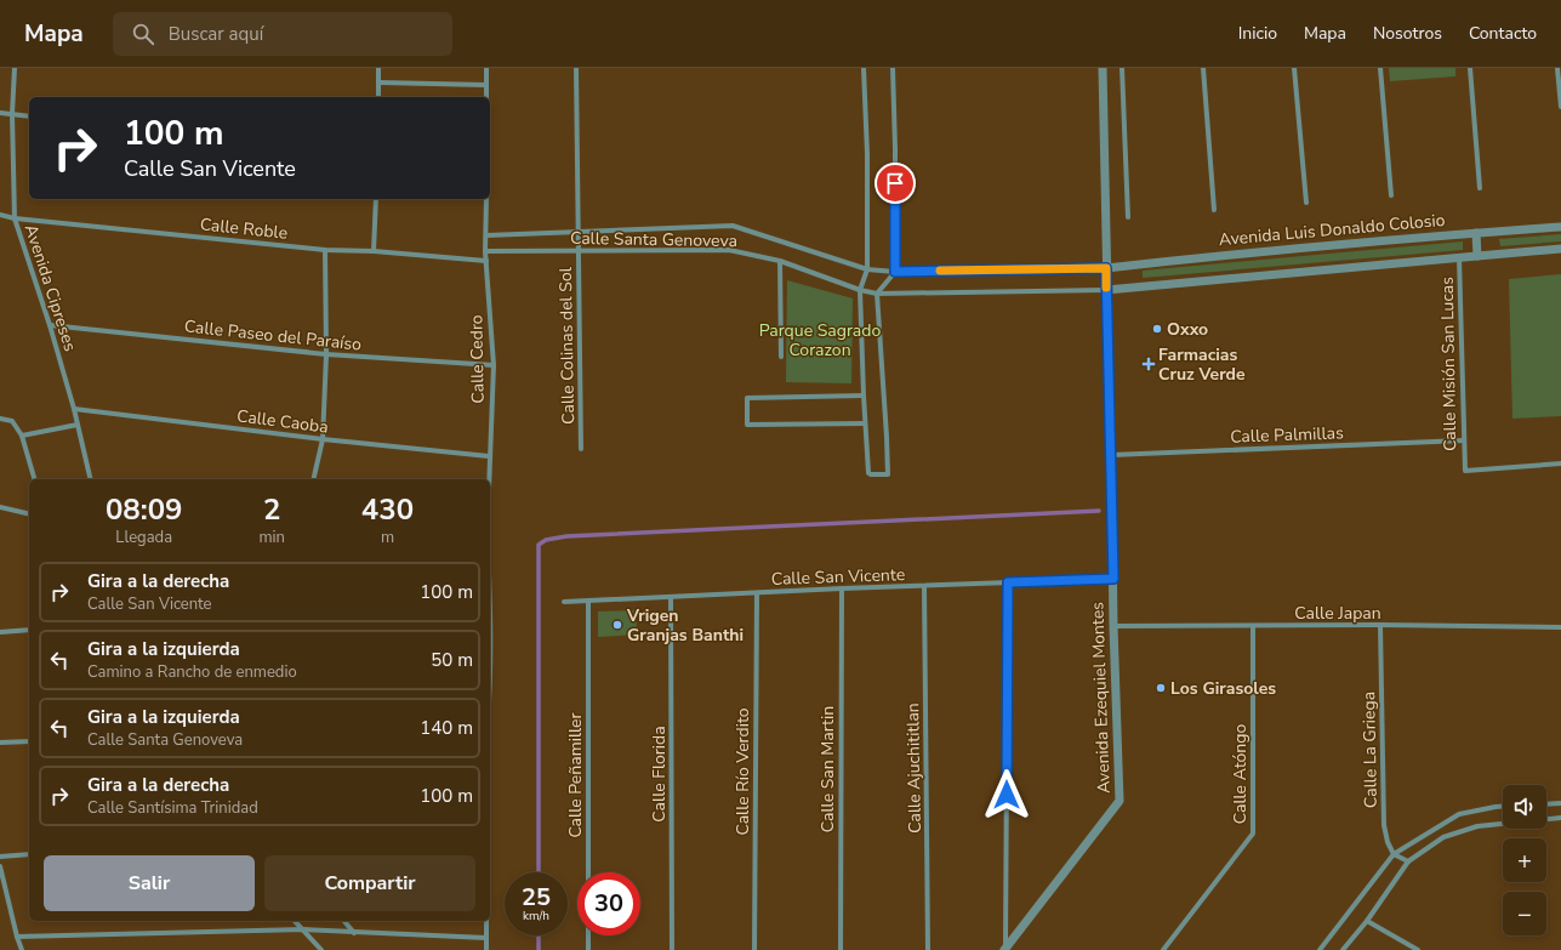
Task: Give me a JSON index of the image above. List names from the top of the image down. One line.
{"streets":{"street":["Calle Roble","Avenida Luis Donaldo Colosio","Calle Santa Genoveva","Avenida Cipreses","Calle Paseo del Paraíso","Calle Colinas del Sol","Calle Cedro","Calle Misión San Lucas","Calle Caoba","Calle Palmillas","Calle San Vicente","Calle Japan","Avenida Ezequiel Montes","Calle La Griega","Calle Ajuchititlan","Calle San Martin","Calle Río Verdito","Calle Florida","Calle Atóngo","Calle Peñamiller"]},"crossings":[["Calle Roble","Avenida Cipreses"],["Calle Roble","Calle Cedro"],["Avenida Luis Donaldo Colosio","Calle Santa Genoveva"],["Avenida Luis Donaldo Colosio","Avenida Ezequiel Montes"],["Calle Santa Genoveva","Calle Colinas del Sol"],["Calle Santa Genoveva","Calle Cedro"],["Calle Santa Genoveva","Avenida Ezequiel Montes"],["Avenida Cipreses","Calle Paseo del Paraíso"],["Avenida Cipreses","Calle Caoba"],["Calle Paseo del Paraíso","Calle Cedro"],["Calle Cedro","Calle Caoba"],["Calle Misión San Lucas","Calle Palmillas"],["Calle Palmillas","Avenida Ezequiel Montes"],["Calle San Vicente","Avenida Ezequiel Montes"],["Calle San Vicente","Calle Ajuchititlan"],["Calle San Vicente","Calle San Martin"],["Calle San Vicente","Calle Río Verdito"],["Calle San Vicente","Calle Florida"],["Calle San Vicente","Calle Peñamiller"],["Calle Japan","Avenida Ezequiel Montes"],["Calle Japan","Calle La Griega"],["Calle Japan","Calle Atóngo"]],"parks":["Parque Sagrado Corazon"],"places":{"other":["Oxxo","Vrigen Granjas Banthi","Los Girasoles"],"health":["Farmacias Cruz Verde"]},"page":{"header":"Mapa","search":"Buscar aquí","nav":["Inicio","Mapa","Nosotros","Contacto"],"turn":["100 m","Calle San Vicente"],"eta":["08:09","Llegada","2","min","430","m"],"list":[{"name":"Gira a la derecha","note":"Calle San Vicente","value":"100 m"},{"name":"Gira a la izquierda","note":"Camino a Rancho de enmedio","value":"50 m"},{"name":"Gira a la izquierda","note":"Calle Santa Genoveva","value":"140 m"},{"name":"Gira a la derecha","note":"Calle Santísima Trinidad","value":"100 m"}],"map_buttons":["+","−"],"buttons":["Salir","Compartir"],"speed":"25 km/h","limit":"30"}}
